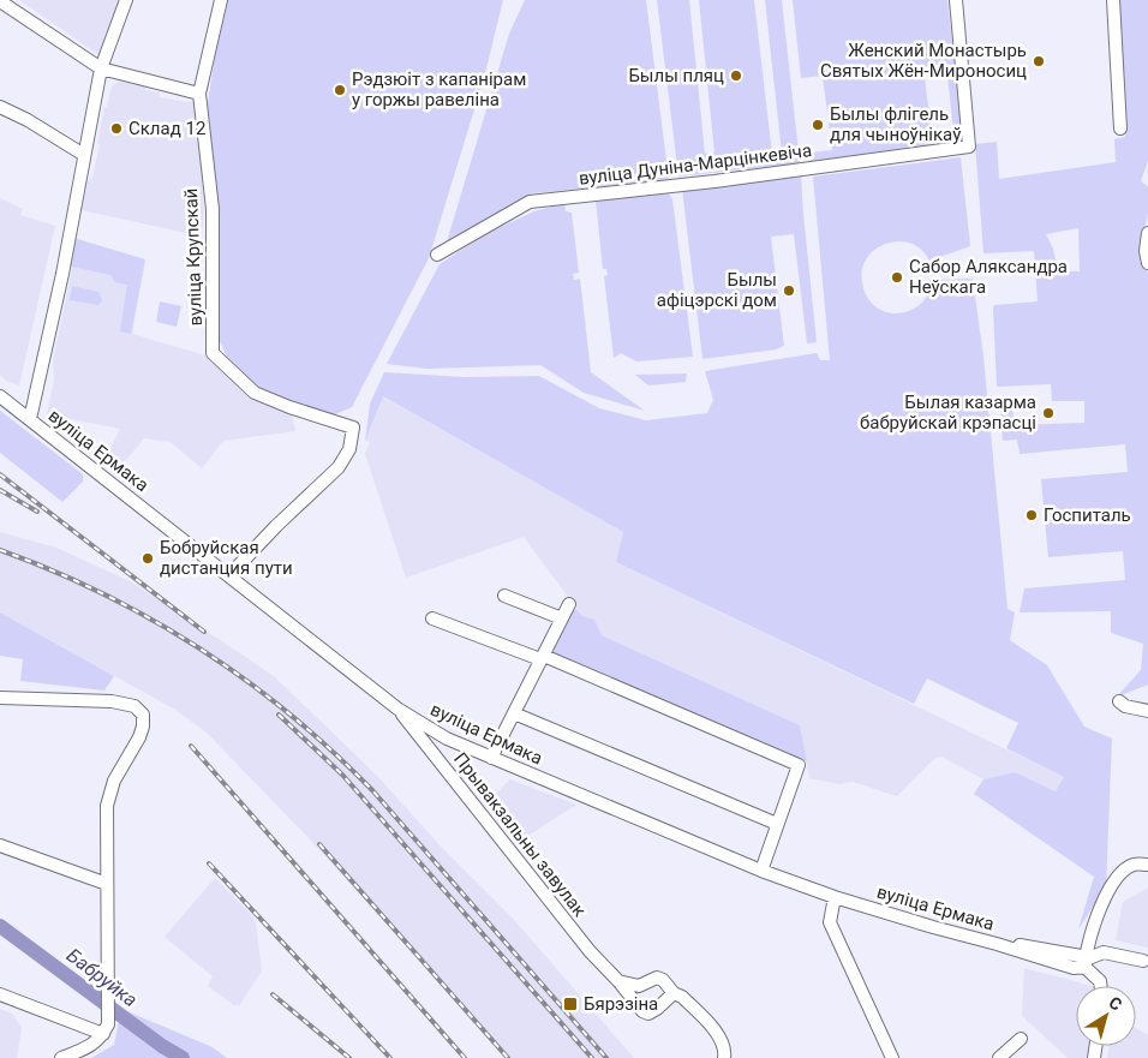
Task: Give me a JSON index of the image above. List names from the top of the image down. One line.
{"streets":{"street":["вуліца Дуніна-Марцінкевіча","вуліца Крупскай","вуліца Ермака","Прывакзальны завулак"]},"crossings":[["вуліца Крупскай","вуліца Ермака"],["вуліца Ермака","Прывакзальны завулак"]],"water":["Бабруйка"],"places":{"other":["Женский Монастырь Святых Жён-Мироносиц","Былы пляц","Рэдзюіт з капанірам у горжы равеліна","Былы флігель для чыноўнікаў","Склад 12","Сабор Аляксандра Неўскага","Былы афіцэрскі дом","Былая казарма бабруйскай крэпасці","Госпиталь","Бобруйская дистанция пути"],"transit":["Бярэзіна"]},"north":"top right"}
